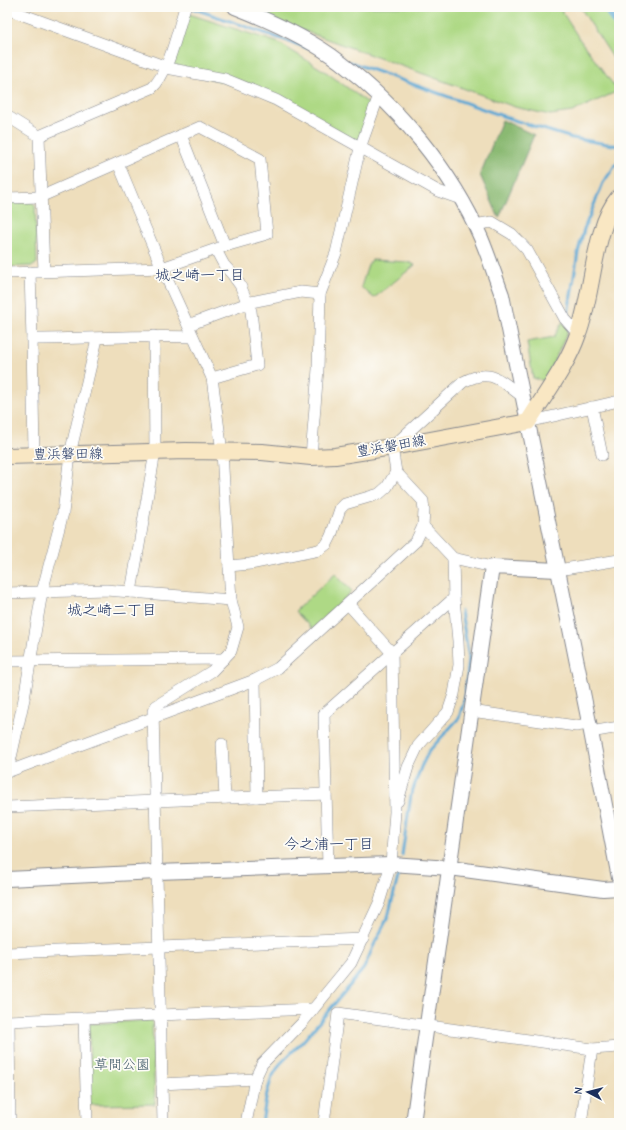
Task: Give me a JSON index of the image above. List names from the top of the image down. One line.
{"streets":{"main road":["豊浜磐田線"]},"districts":["城之崎一丁目","城之崎二丁目","今之浦一丁目"],"parks":["草間公園"],"north":"left"}
